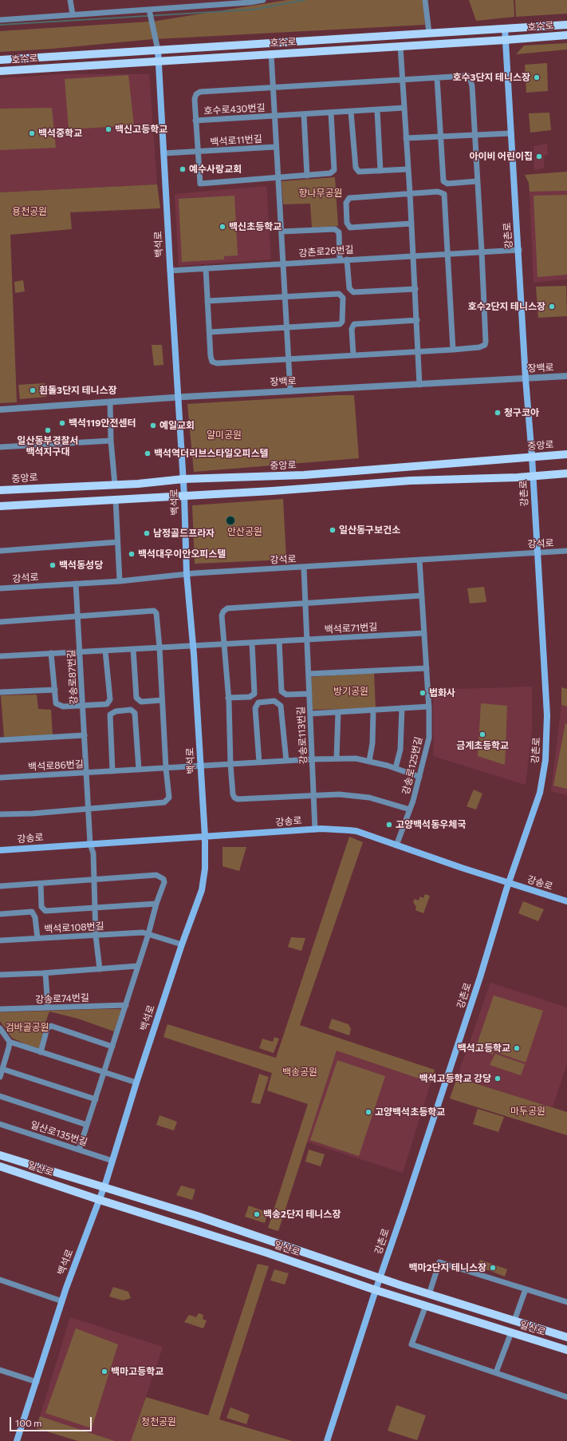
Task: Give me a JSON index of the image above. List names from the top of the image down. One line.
{"streets":{"main road":["호수로","강촌로","백석로","중앙로","강송로","일산로"],"street":["호수로430번길","백석로11번길","강촌로26번길","장백로","강석로","백석로71번길","강송로87번길","강송로113번길","백석로86번길","강송로125번길","백석로108번길","강송로74번길","일산로135번길"]},"crossings":[["호수로","호수로430번길"],["호수로","강촌로"],["호수로","백석로"],["호수로430번길","백석로11번길"],["호수로430번길","강촌로26번길"],["호수로430번길","장백로"],["백석로11번길","백석로"],["강촌로","강촌로26번길"],["강촌로","장백로"],["강촌로","중앙로"],["강촌로","강석로"],["강촌로","강송로"],["강촌로","일산로"],["백석로","강촌로26번길"],["백석로","장백로"],["백석로","중앙로"],["백석로","강석로"],["백석로","백석로71번길"],["백석로","백석로86번길"],["백석로","강송로"],["백석로","백석로108번길"],["백석로","일산로135번길"],["백석로","일산로"],["강석로","강송로87번길"],["강석로","강송로113번길"],["강석로","강송로125번길"],["백석로71번길","강송로87번길"],["백석로71번길","강송로113번길"],["백석로71번길","강송로125번길"],["강송로87번길","백석로86번길"],["강송로87번길","강송로"],["강송로87번길","백석로108번길"],["강송로113번길","백석로86번길"],["강송로113번길","강송로125번길"],["강송로113번길","강송로"],["백석로86번길","강송로125번길"],["강송로125번길","강송로"]],"parks":["향나무공원","용천공원","얄미공원","안산공원","방기공원","검바골공원","백송공원","마두공원","청천공원"],"places":["호수3단지 테니스장","백신고등학교","백석중학교","아이비 어린이집","예수사랑교회","백신초등학교","호수2단지 테니스장","흰돌3단지 테니스장","청구코아","백석119안전센터","예일교회","일산동부경찰서 백석지구대","백석역더리브스타일오피스텔","일산동구보건소","남정골드프라자","백석대우이안오피스텔","백석동성당","법화사","금계초등학교","고양백석동우체국","백석고등학교","백석고등학교 강당","고양백석초등학교","백송2단지 테니스장","백마2단지 테니스장","백마고등학교"],"scale_bar":"100 m"}
